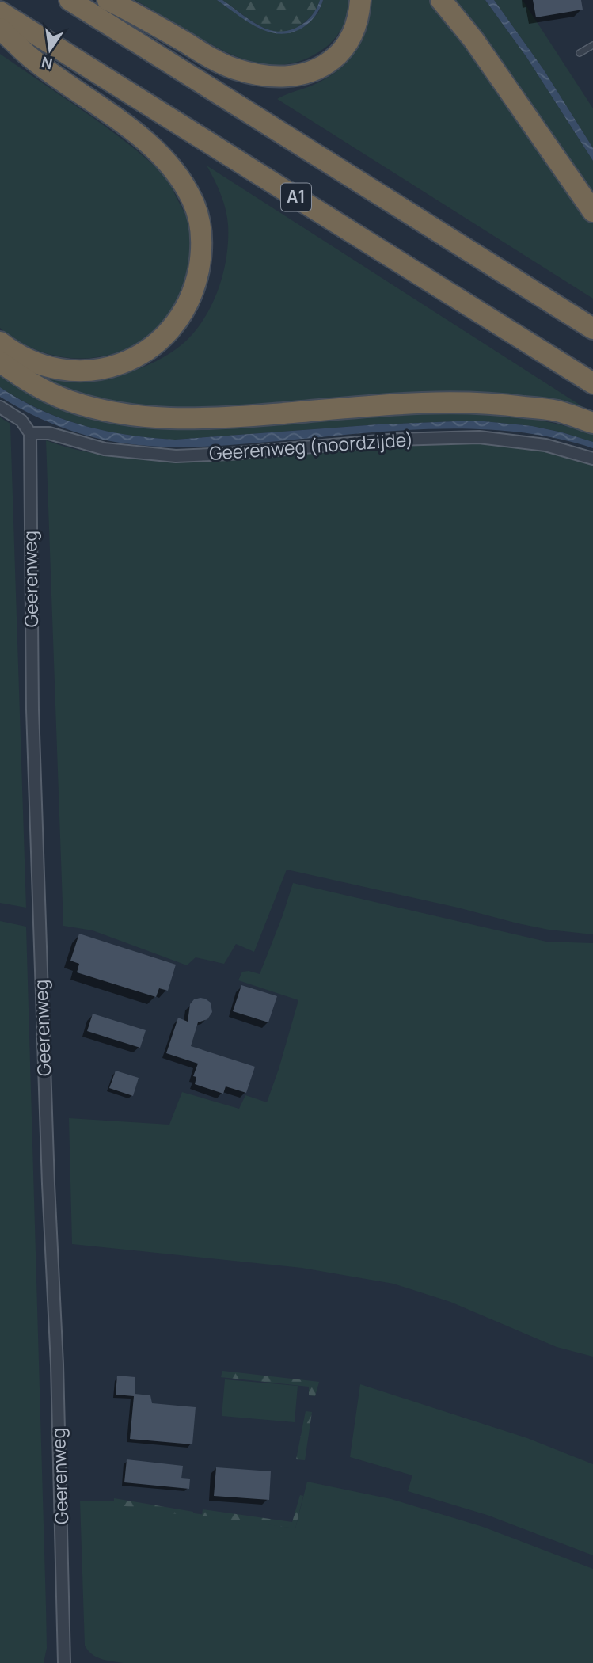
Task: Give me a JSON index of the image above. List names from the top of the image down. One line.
{"streets":{"highway":["A1"],"street":["Geerenweg (noordzijde)","Geerenweg"]},"crossings":[["Geerenweg (noordzijde)","Geerenweg"]],"north":"bottom"}
